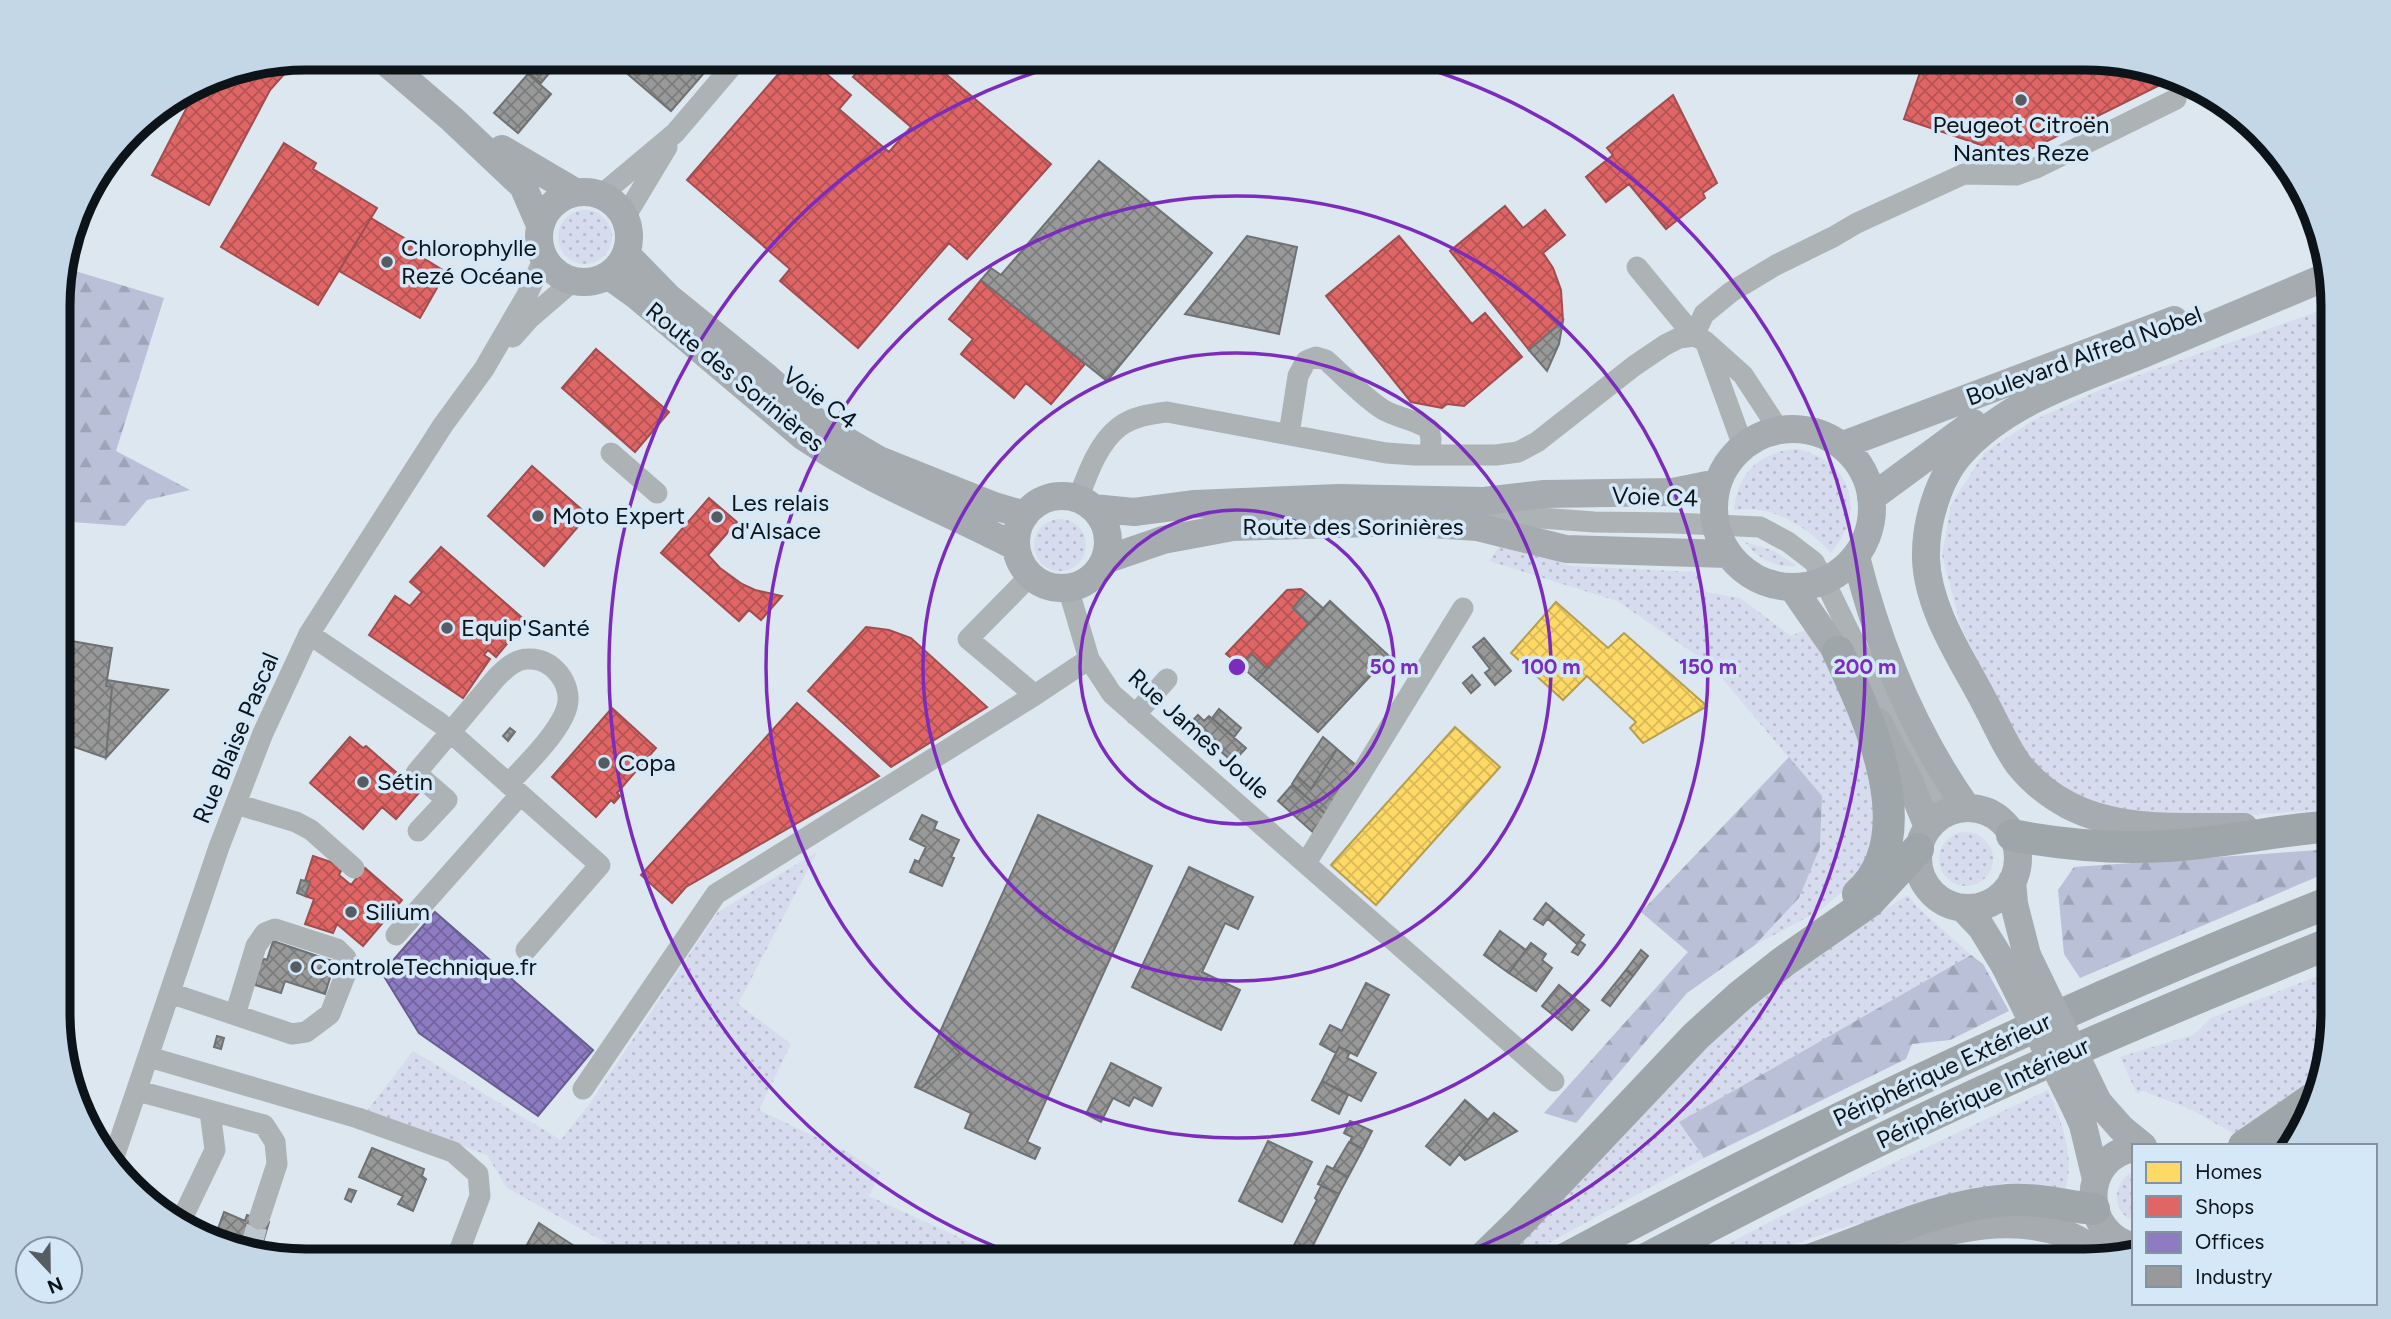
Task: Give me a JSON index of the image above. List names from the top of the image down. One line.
{"streets":{"highway":["Périphérique Extérieur","Périphérique Intérieur"],"main road":["Boulevard Alfred Nobel","Route des Sorinières"],"street":["Voie C4","Rue James Joule","Rue Blaise Pascal"]},"crossings":[["Route des Sorinières","Voie C4"],["Route des Sorinières","Rue James Joule"],["Route des Sorinières","Rue Blaise Pascal"]],"places":["Peugeot Citroën Nantes Reze","Chlorophylle Rezé Océane","Moto Expert","Les relais d'Alsace","Equip'Santé","Copa","Sétin","Silium","ControleTechnique.fr"],"legend":["Homes","Shops","Offices","Industry"],"north":"bottom","rings":["50 m","100 m","150 m","200 m"]}
